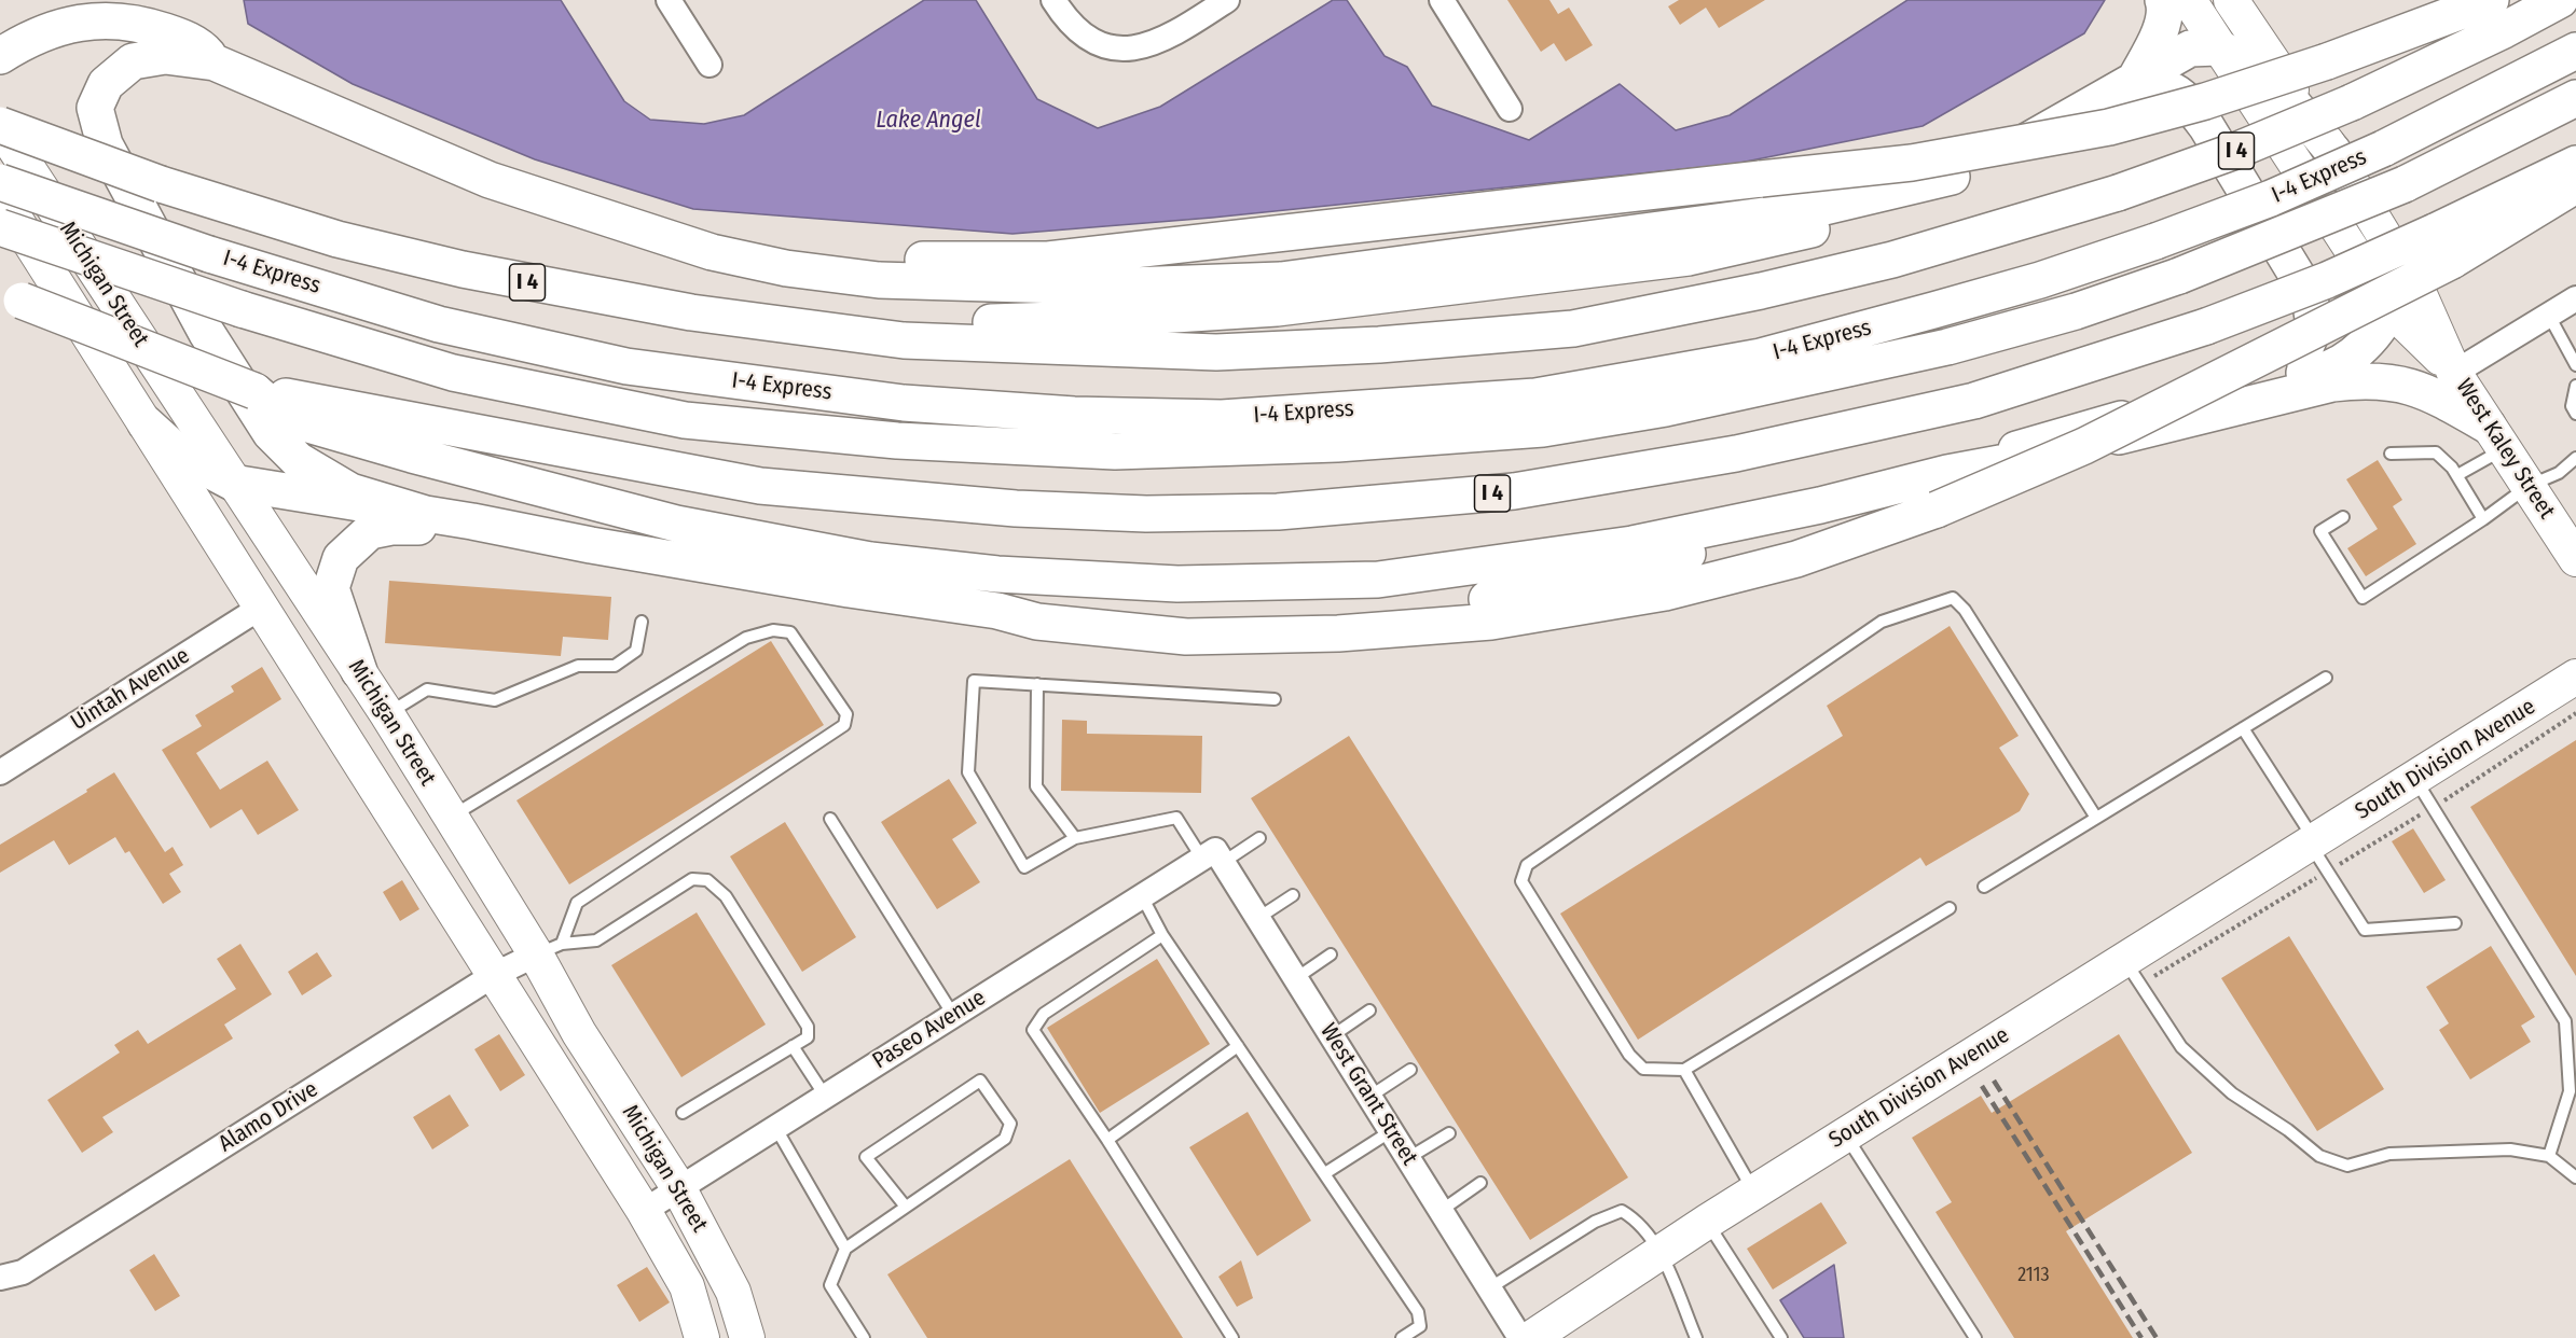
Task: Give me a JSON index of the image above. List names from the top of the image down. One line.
{"streets":{"highway":["I 4","I-4 Express"],"main road":["Michigan Street","West Kaley Street","South Division Avenue"],"street":["Uintah Avenue","Paseo Avenue","West Grant Street","Alamo Drive"]},"crossings":[["I 4","Michigan Street"],["Michigan Street","Uintah Avenue"],["Michigan Street","Paseo Avenue"],["Michigan Street","Alamo Drive"],["Paseo Avenue","West Grant Street"]],"water":["Lake Angel"],"house_numbers":["2113"]}
